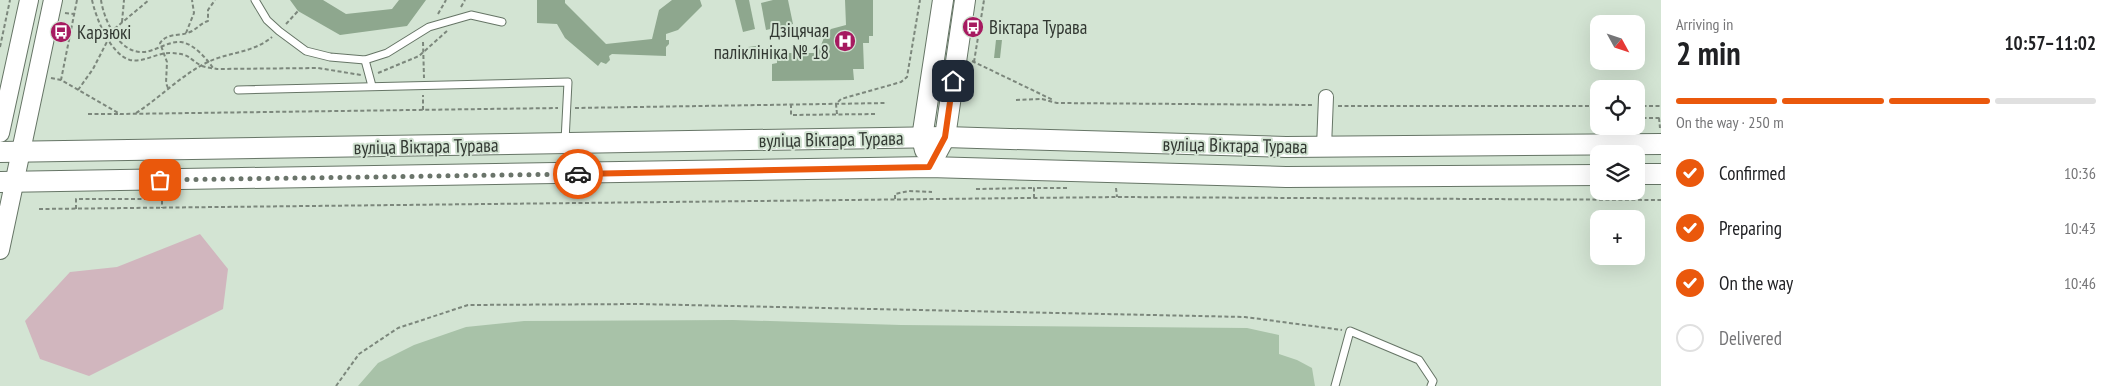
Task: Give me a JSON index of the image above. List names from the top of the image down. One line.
{"streets":{"main road":["вуліца Віктара Турава"]},"places":{"bus stop":["Віктара Турава","Карзюкі"],"hospital":["Дзіцячая паліклініка № 18"]},"north":"bottom right","page":{"heading":["2 min","Arriving in","10:57–11:02"],"map_buttons":"+","bar":"On the way · 250 m","list":[["Confirmed","10:36"],["Preparing","10:43"],["On the way","10:46"],"Delivered"]}}
